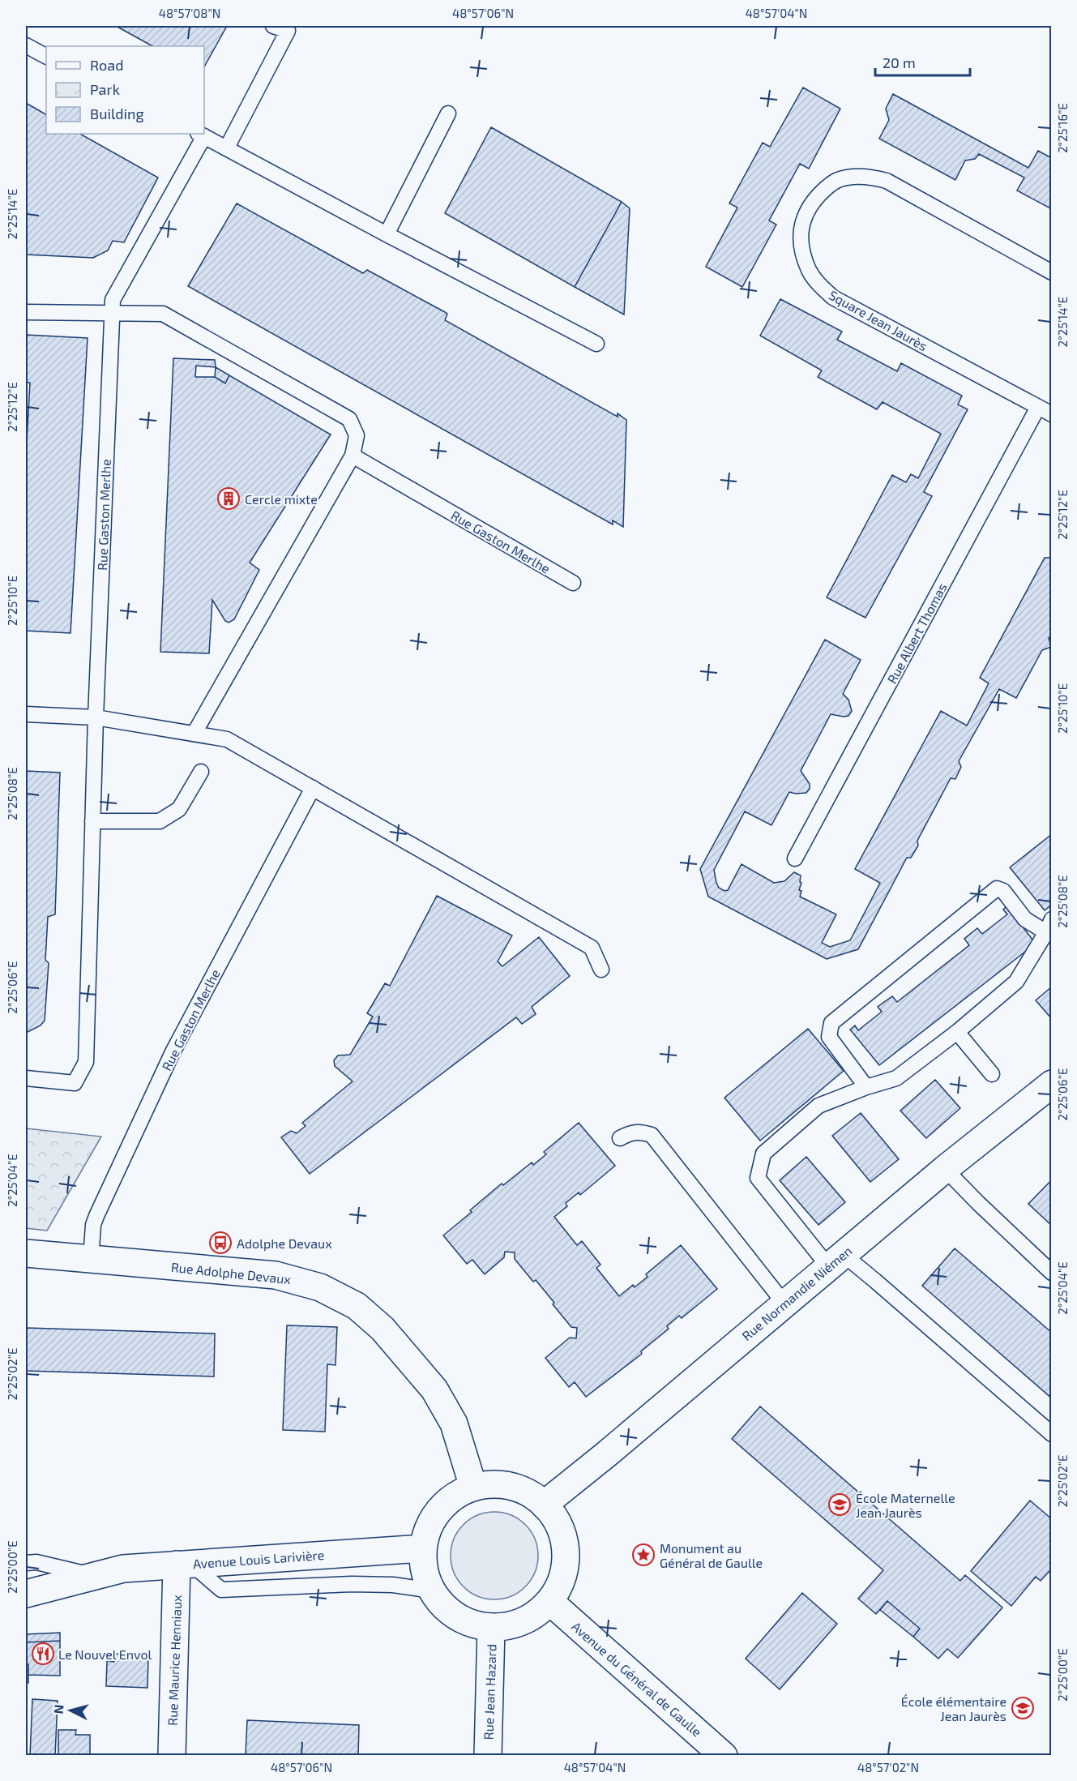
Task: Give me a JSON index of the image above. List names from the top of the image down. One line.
{"streets":{"street":["Rue Adolphe Devaux","Rue Normandie Niémen","Avenue Louis Larivière","Rue Maurice Henniaux","Avenue du Général de Gaulle","Rue Jean Hazard"],"lane":["Square Jean Jaurès","Rue Gaston Merlhe","Rue Albert Thomas"]},"crossings":[["Square Jean Jaurès","Rue Albert Thomas"],["Rue Gaston Merlhe","Rue Adolphe Devaux"],["Rue Adolphe Devaux","Rue Normandie Niémen"],["Rue Adolphe Devaux","Avenue Louis Larivière"],["Rue Adolphe Devaux","Avenue du Général de Gaulle"],["Rue Adolphe Devaux","Rue Jean Hazard"],["Rue Normandie Niémen","Avenue Louis Larivière"],["Rue Normandie Niémen","Avenue du Général de Gaulle"],["Rue Normandie Niémen","Rue Jean Hazard"],["Avenue Louis Larivière","Rue Maurice Henniaux"],["Avenue Louis Larivière","Avenue du Général de Gaulle"],["Avenue Louis Larivière","Rue Jean Hazard"],["Avenue du Général de Gaulle","Rue Jean Hazard"]],"places":{"building":["Cercle mixte"],"bus stop":["Adolphe Devaux"],"school or university":["École Maternelle Jean Jaurès","École élémentaire Jean Jaurès"],"place":["Monument au Général de Gaulle"],"restaurant":["Le Nouvel Envol"]},"legend":["Road","Park","Building"],"scale_bar":"20 m","north":"left","coordinates":["48°57'08\"N","48°57'06\"N","48°57'04\"N","2°25'16\"E","2°25'14\"E","2°25'12\"E","2°25'10\"E","2°25'08\"E","2°25'06\"E","2°25'04\"E","2°25'02\"E","2°25'00\"E","48°57'02\"N"]}
